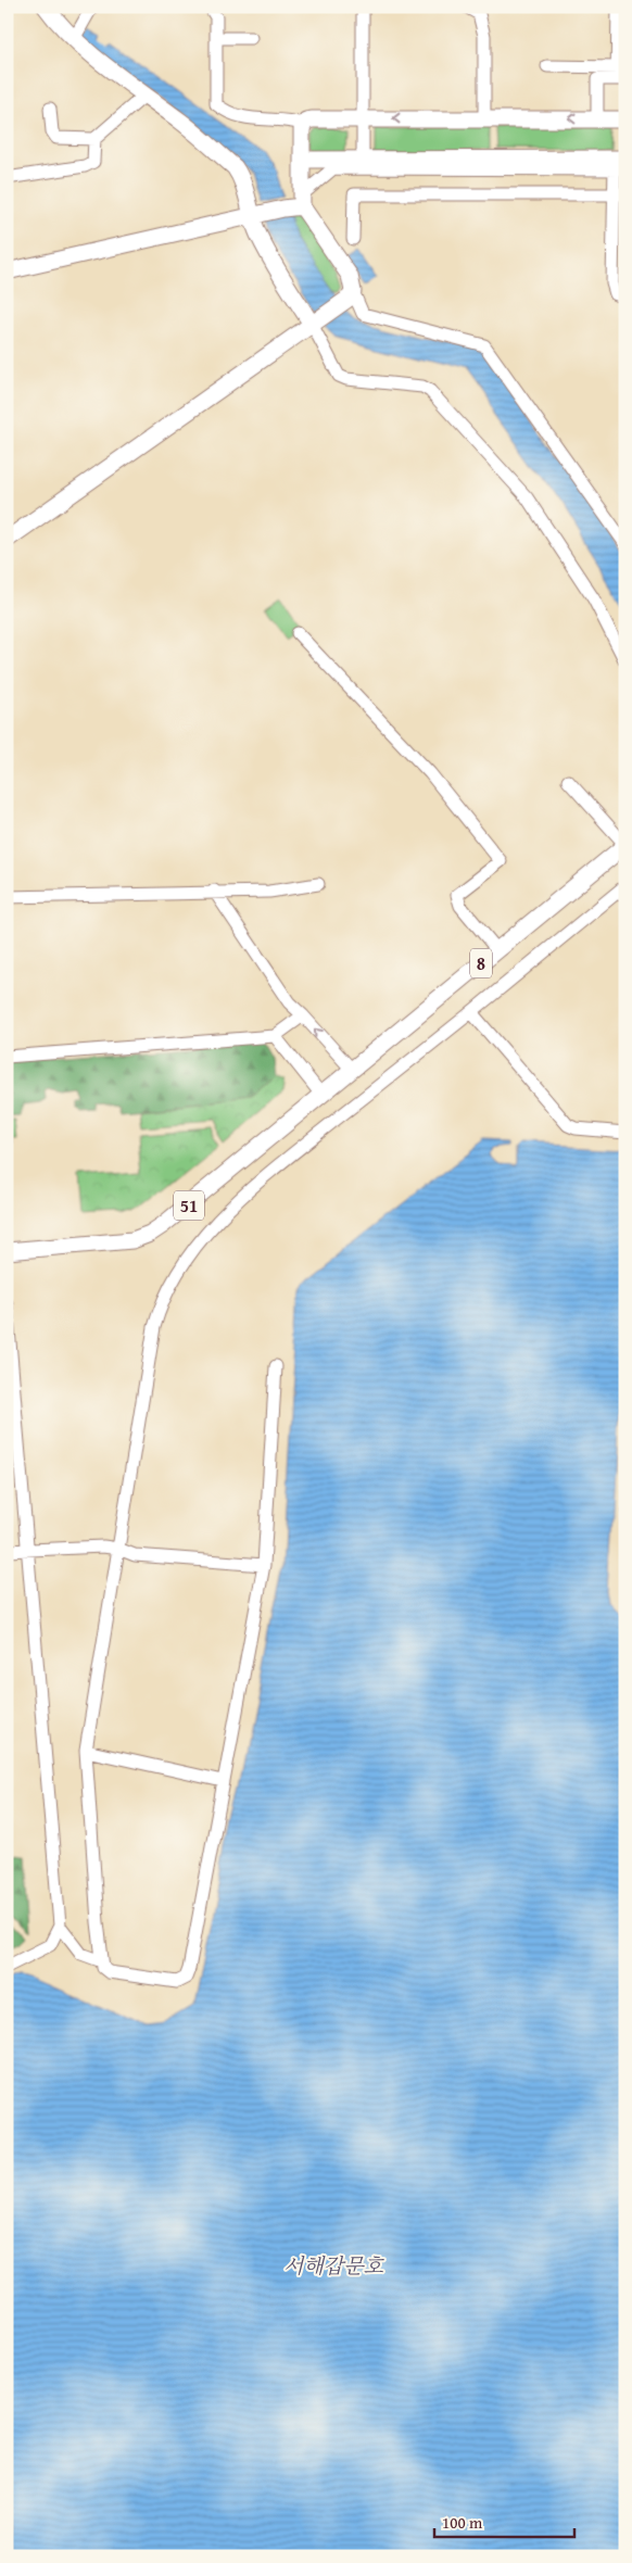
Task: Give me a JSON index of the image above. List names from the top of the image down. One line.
{"streets":{"main road":["8","51"]},"crossings":[["8","51"]],"water":["서해갑문호"],"scale_bar":"100 m"}
